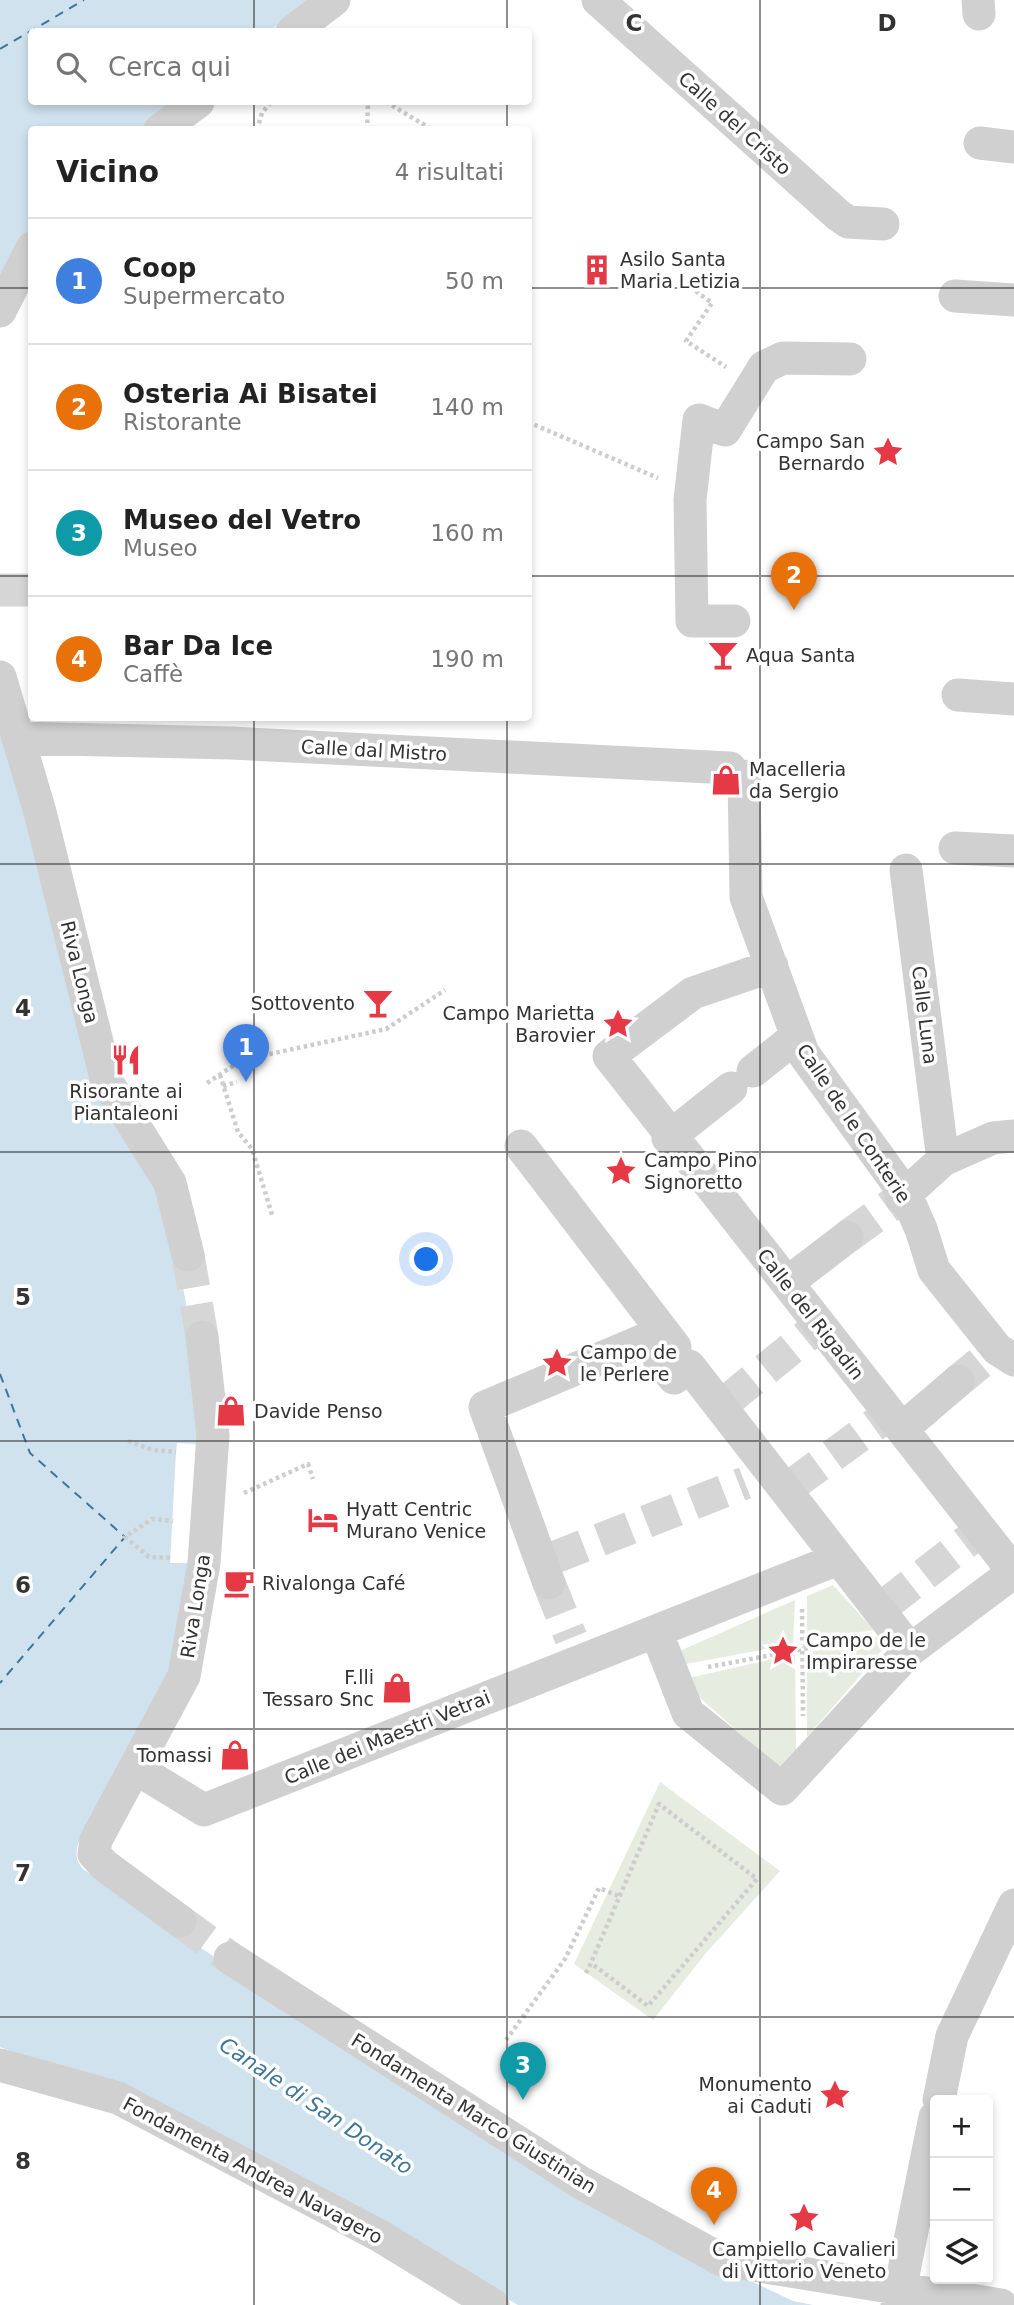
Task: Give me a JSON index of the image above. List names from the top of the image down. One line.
{"streets":{"street":["Calle del Cristo","Calle dal Mistro","Riva Longa","Calle Luna","Calle de le Conterie","Calle del Rigadin","Calle dei Maestri Vetrai","Fondamenta Marco Giustinian","Fondamenta Andrea Navagero"]},"crossings":[["Calle dal Mistro","Riva Longa"],["Calle dal Mistro","Calle de le Conterie"],["Riva Longa","Calle dei Maestri Vetrai"],["Calle de le Conterie","Calle del Rigadin"]],"water":["Canale di San Donato"],"places":{"building":["Asilo Santa Maria Letizia"],"place":["Campo San Bernardo","Campo Marietta Barovier","Campo Pino Signoretto","Campo de le Perlere","Campo de le Impiraresse","Monumento ai Caduti","Campiello Cavalieri di Vittorio Veneto"],"bar":["Aqua Santa","Sottovento"],"shop":["Macelleria da Sergio","Davide Penso","F.lli Tessaro Snc","Tomassi"],"restaurant":["Risorante ai Piantaleoni"],"hotel":["Hyatt Centric Murano Venice"],"cafe":["Rivalonga Café"]},"page":{"search":"Cerca qui","heading":["Vicino","4 risultati"],"list":[{"mark":"1","name":"Coop","note":"Supermercato","value":"50 m"},{"mark":"2","name":"Osteria Ai Bisatei","note":"Ristorante","value":"140 m"},{"mark":"3","name":"Museo del Vetro","note":"Museo","value":"160 m"},{"mark":"4","name":"Bar Da Ice","note":"Caffè","value":"190 m"}],"pins":["2","1","3","4"],"map_buttons":["+","−"]},"grid":{"columns":["C","D"],"rows":["4","5","6","7","8"]}}
